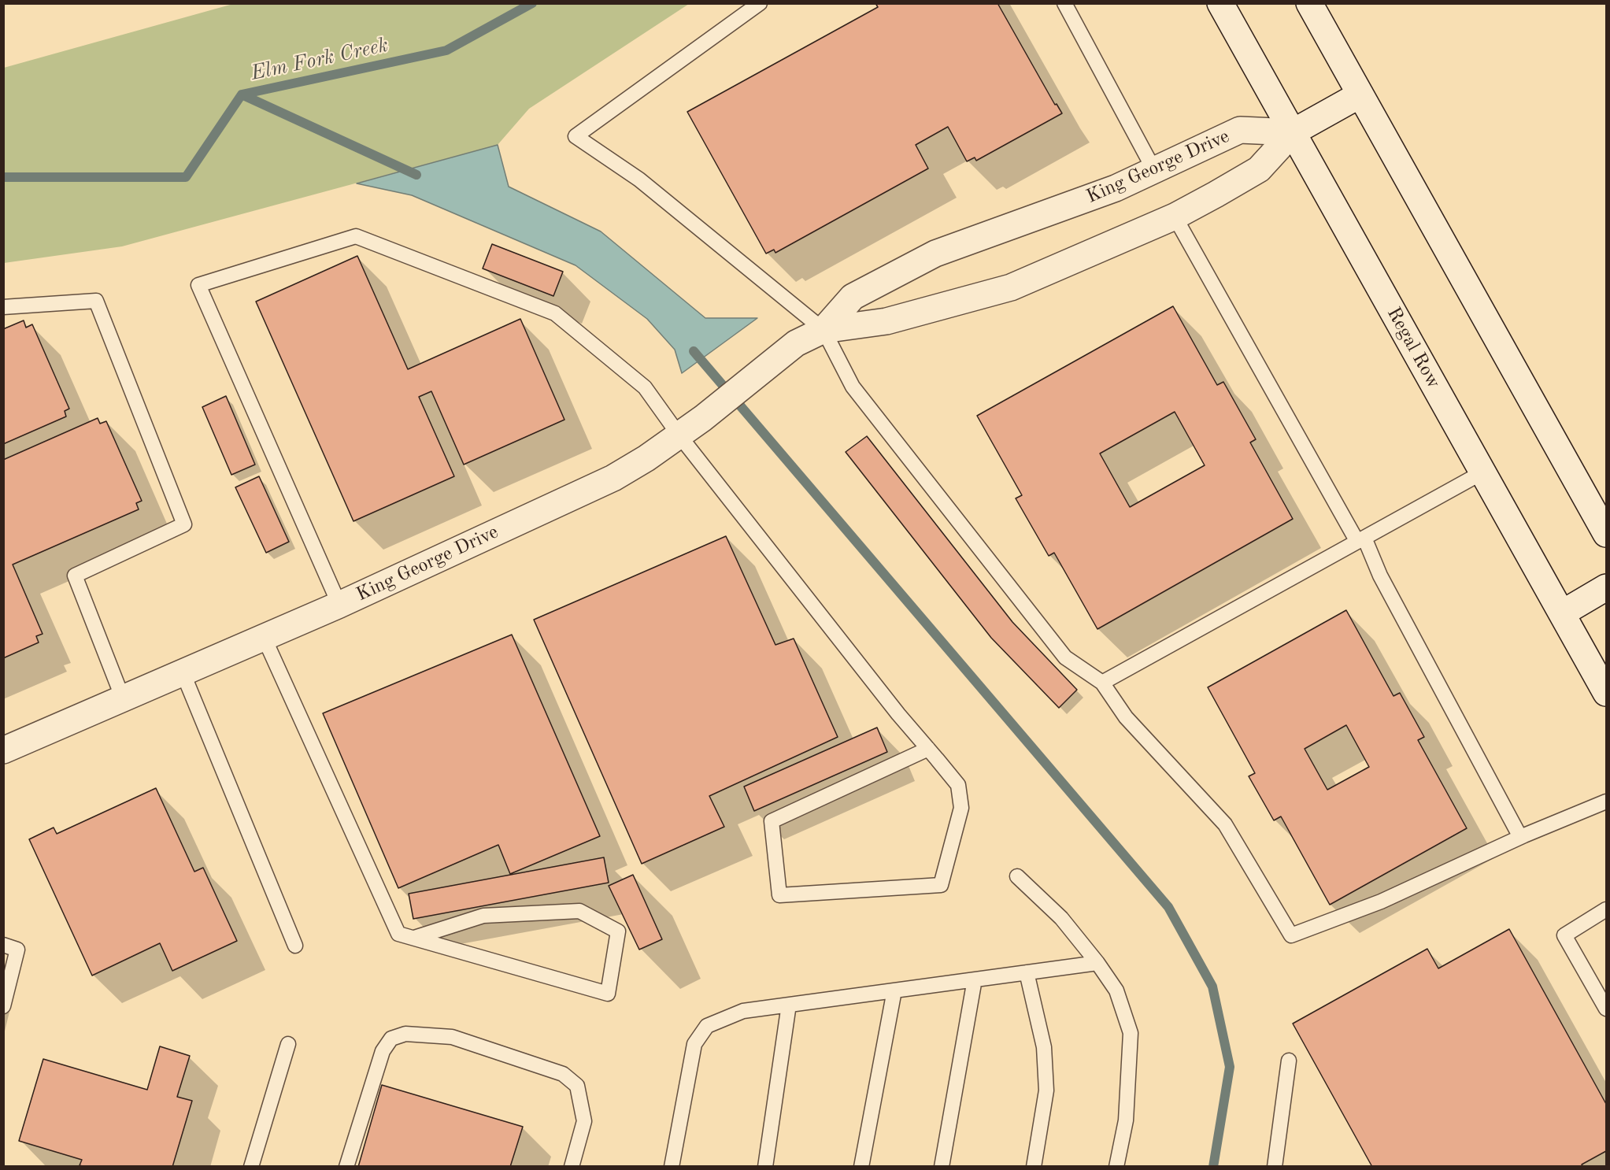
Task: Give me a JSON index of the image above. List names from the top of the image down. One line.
{"streets":{"street":["King George Drive","Regal Row"]},"crossings":[["King George Drive","Regal Row"]],"water":["Elm Fork Creek"]}
